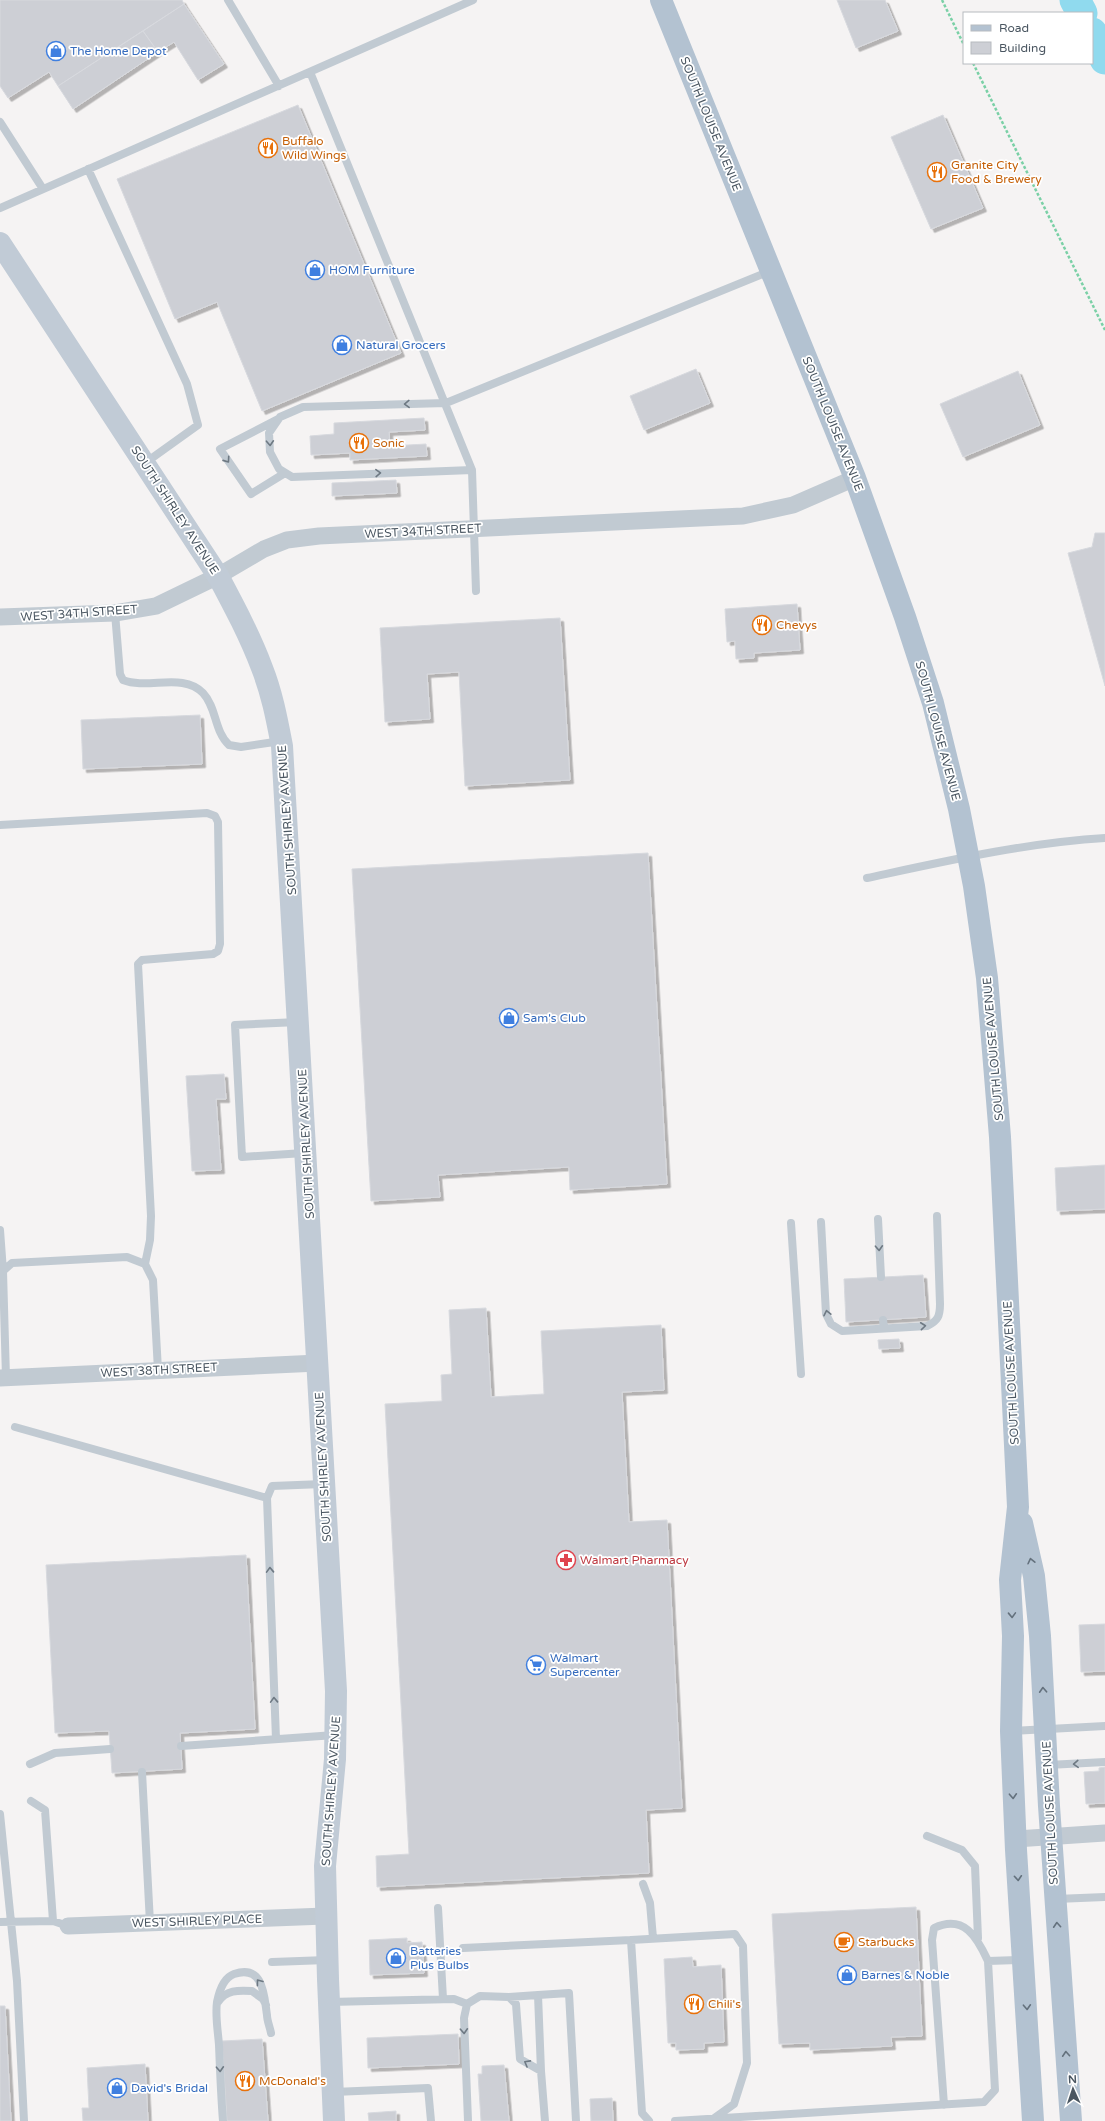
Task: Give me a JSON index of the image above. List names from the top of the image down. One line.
{"streets":{"main road":["SOUTH LOUISE AVENUE"],"street":["SOUTH SHIRLEY AVENUE","WEST 34TH STREET","WEST 38TH STREET","WEST SHIRLEY PLACE"]},"crossings":[["SOUTH LOUISE AVENUE","WEST 34TH STREET"],["SOUTH SHIRLEY AVENUE","WEST 34TH STREET"],["SOUTH SHIRLEY AVENUE","WEST 38TH STREET"],["SOUTH SHIRLEY AVENUE","WEST SHIRLEY PLACE"]],"places":{"shop":["The Home Depot","HOM Furniture","Natural Grocers","Sam's Club","Batteries Plus Bulbs","Barnes & Noble","David's Bridal"],"restaurant":["Buffalo Wild Wings","Granite City Food & Brewery","Sonic","Chevys","Chili's","McDonald's"],"pharmacy":["Walmart Pharmacy"],"supermarket":["Walmart Supercenter"],"cafe":["Starbucks"]},"legend":["Road","Building"],"north":"top"}
